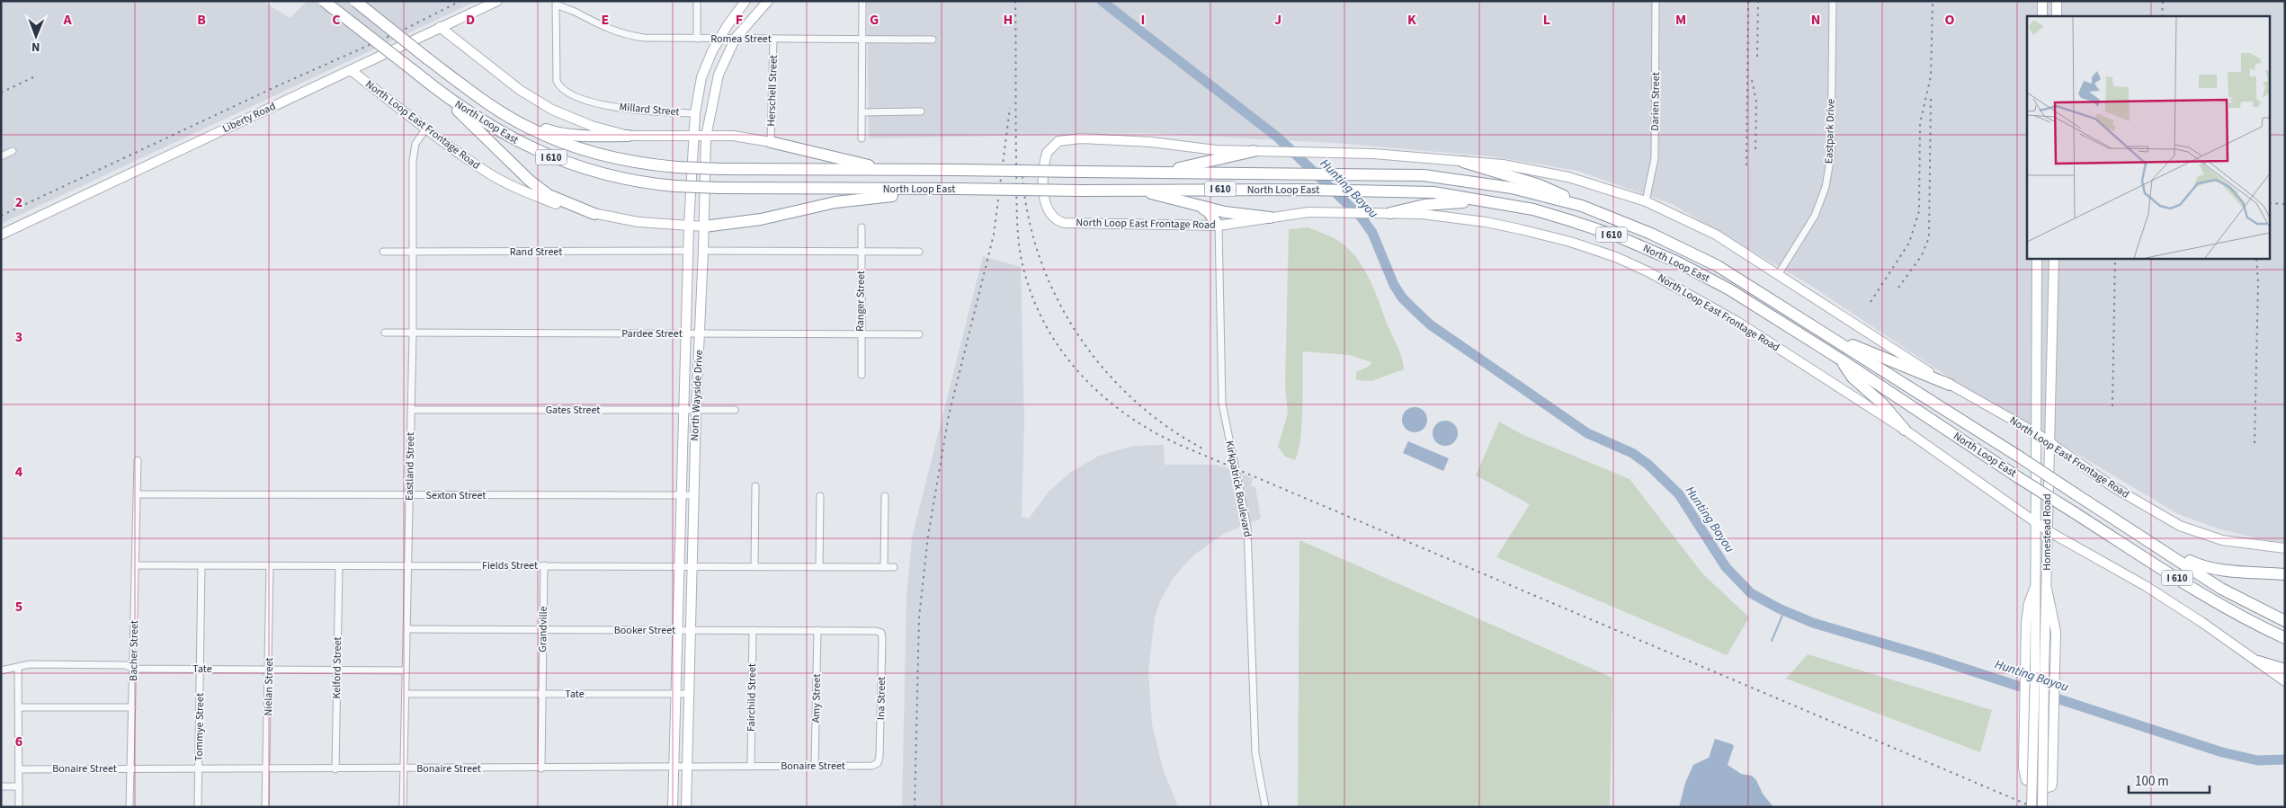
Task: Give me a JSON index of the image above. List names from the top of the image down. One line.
{"streets":{"highway":["North Loop East","I 610"],"main road":["Liberty Road","North Loop East Frontage Road","North Wayside Drive","Homestead Road"],"street":["Romea Street","Herschell Street","Darien Street","Millard Street","Eastpark Drive","Rand Street","Ranger Street","Pardee Street","Gates Street","Eastland Street","Kirkpatrick Boulevard","Sexton Street","Fields Street","Grandville","Booker Street","Bacher Street","Kelford Street","Tate","Nielan Street","Fairchild Street","Amy Street","Ina Street","Tommye Street","Bonaire Street"]},"crossings":[["Romea Street","Herschell Street"],["Romea Street","Millard Street"],["Romea Street","North Wayside Drive"],["Darien Street","North Loop East Frontage Road"],["Millard Street","North Wayside Drive"],["Liberty Road","North Loop East Frontage Road"],["North Loop East Frontage Road","Eastpark Drive"],["North Loop East Frontage Road","North Wayside Drive"],["North Loop East Frontage Road","Eastland Street"],["North Loop East Frontage Road","Kirkpatrick Boulevard"],["North Loop East Frontage Road","Homestead Road"],["Rand Street","North Wayside Drive"],["Rand Street","Eastland Street"],["Ranger Street","Pardee Street"],["Pardee Street","North Wayside Drive"],["Pardee Street","Eastland Street"],["North Wayside Drive","Gates Street"],["North Wayside Drive","Sexton Street"],["North Wayside Drive","Fields Street"],["North Wayside Drive","Booker Street"],["North Wayside Drive","Tate"],["North Wayside Drive","Bonaire Street"],["Gates Street","Eastland Street"],["Eastland Street","Sexton Street"],["Eastland Street","Fields Street"],["Eastland Street","Booker Street"],["Eastland Street","Tate"],["Eastland Street","Bonaire Street"],["Sexton Street","Bacher Street"],["Fields Street","Grandville"],["Fields Street","Bacher Street"],["Fields Street","Kelford Street"],["Fields Street","Nielan Street"],["Fields Street","Tommye Street"],["Grandville","Booker Street"],["Grandville","Tate"],["Grandville","Bonaire Street"],["Booker Street","Fairchild Street"],["Booker Street","Amy Street"],["Booker Street","Ina Street"],["Bacher Street","Tate"],["Bacher Street","Bonaire Street"],["Kelford Street","Tate"],["Kelford Street","Bonaire Street"],["Tate","Nielan Street"],["Tate","Tommye Street"],["Nielan Street","Bonaire Street"],["Fairchild Street","Bonaire Street"],["Amy Street","Bonaire Street"],["Ina Street","Bonaire Street"],["Tommye Street","Bonaire Street"]],"water":["Hunting Bayou"],"scale_bar":"100 m","north":"bottom","grid":{"columns":["A","B","C","D","E","F","G","H","I","J","K","L","M","N","O"],"rows":["2","3","4","5","6"]}}
